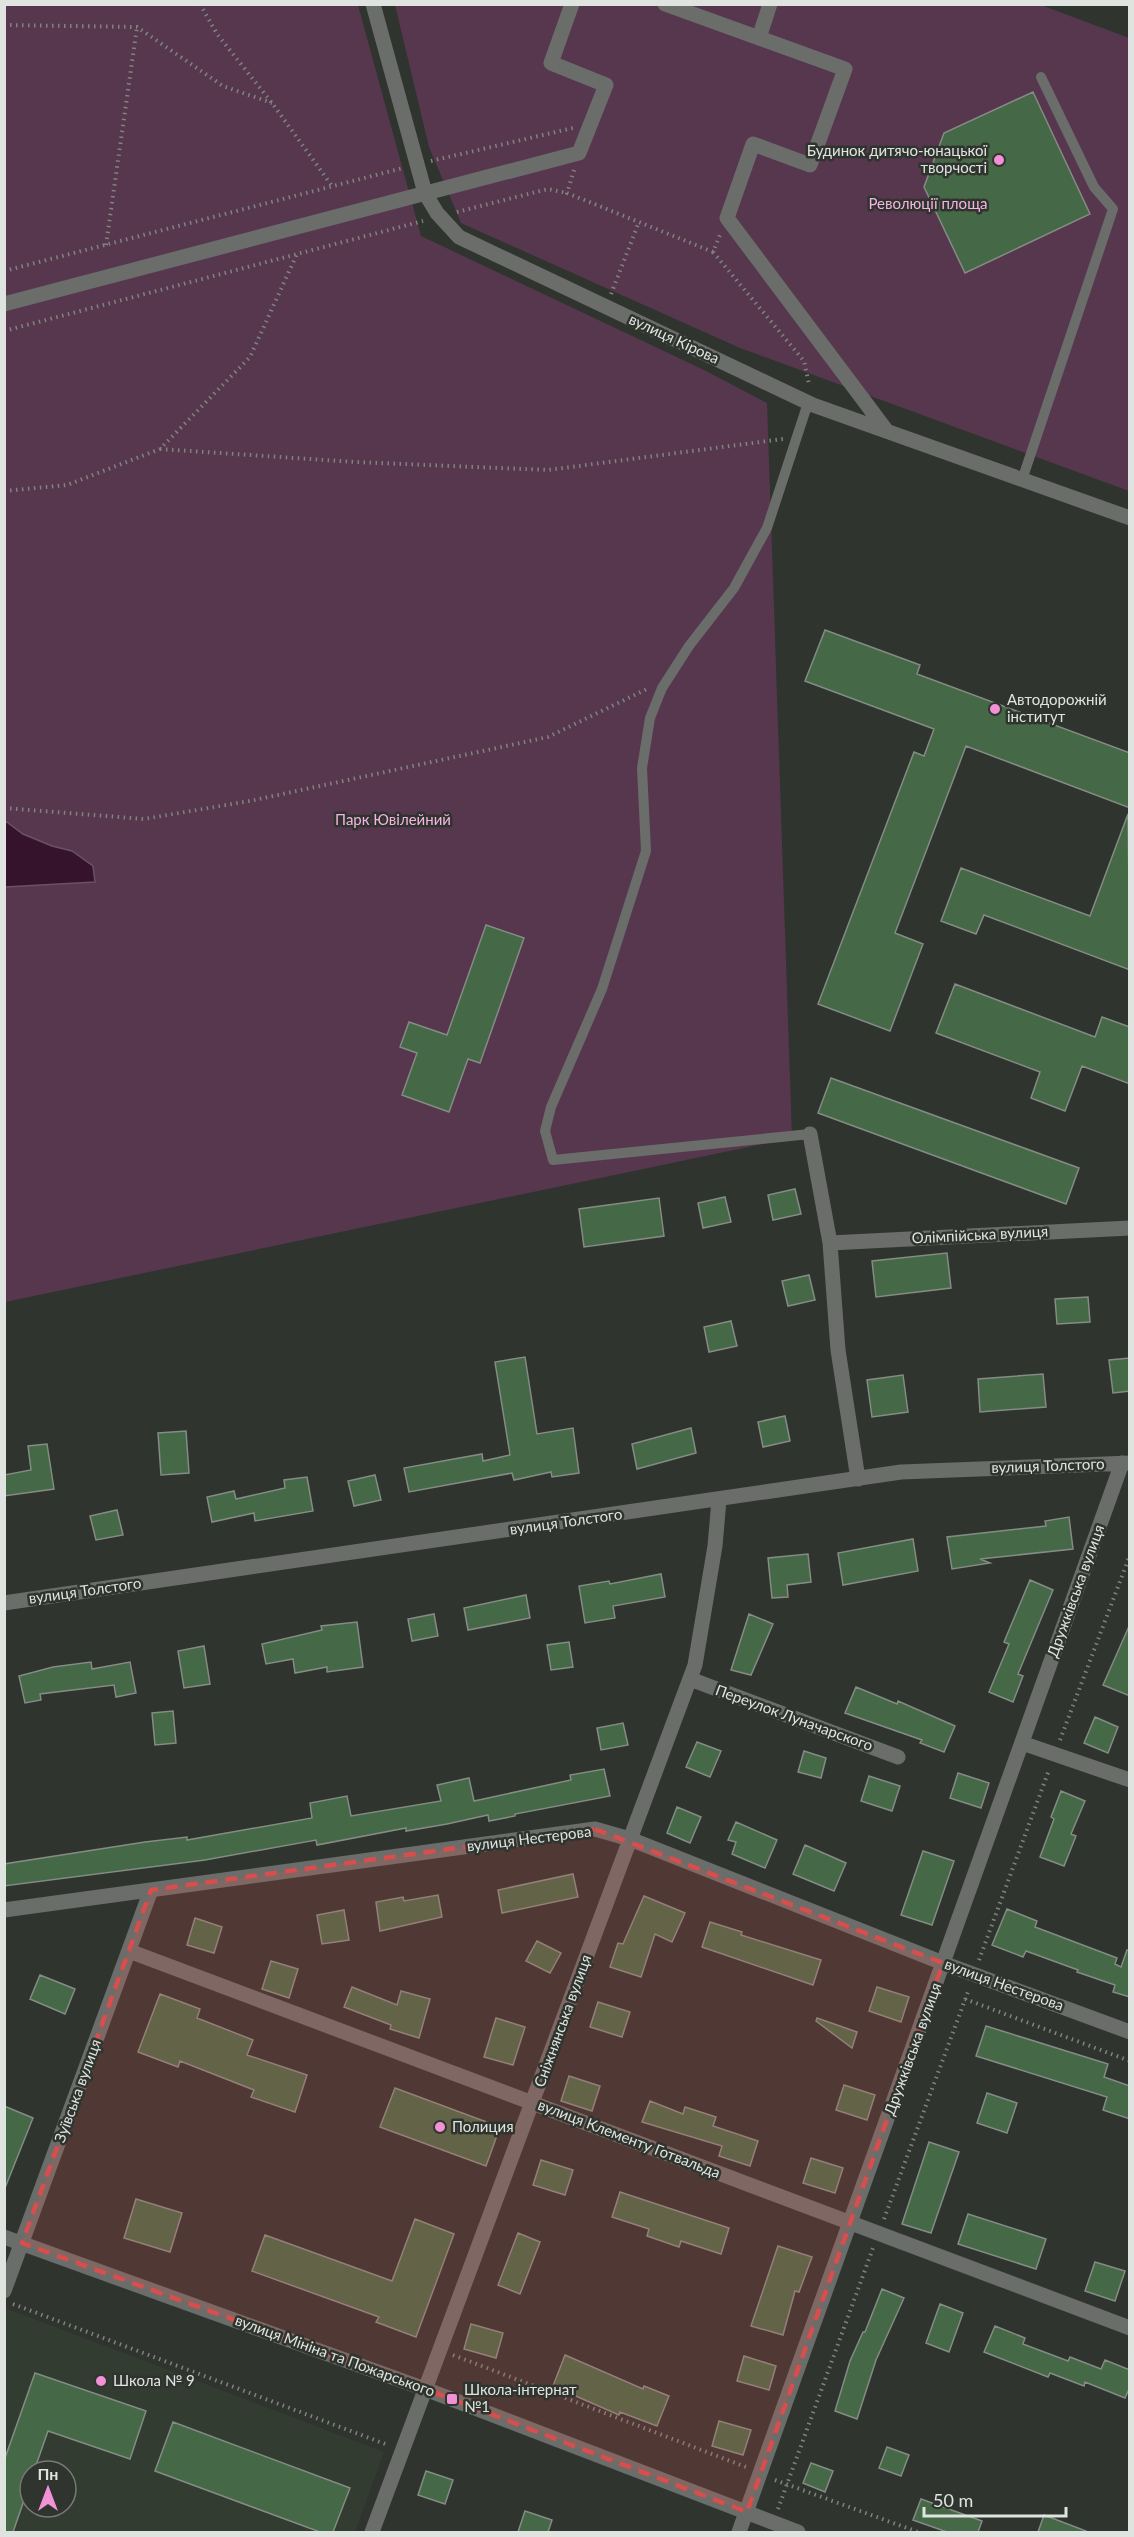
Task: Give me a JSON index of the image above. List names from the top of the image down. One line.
{"streets":{"street":["вулиця Кірова","Олімпійська вулиця","вулиця Толстого","Дружківська вулиця","Переулок Луначарского","вулиця Нестерова","Сніжнянська вулиця","Зуївська вулиця","вулиця Клементу Готвальда","вулиця Мініна та Пожарського"]},"crossings":[["вулиця Толстого","Дружківська вулиця"],["вулиця Толстого","Сніжнянська вулиця"],["Дружківська вулиця","вулиця Нестерова"],["Дружківська вулиця","вулиця Клементу Готвальда"],["Дружківська вулиця","вулиця Мініна та Пожарського"],["Переулок Луначарского","Сніжнянська вулиця"],["вулиця Нестерова","Сніжнянська вулиця"],["вулиця Нестерова","Зуївська вулиця"],["Сніжнянська вулиця","вулиця Клементу Готвальда"],["Сніжнянська вулиця","вулиця Мініна та Пожарського"],["Зуївська вулиця","вулиця Клементу Готвальда"],["Зуївська вулиця","вулиця Мініна та Пожарського"]],"parks":["Революції площа","Парк Ювілейний"],"places":{"other":["Будинок дитячо-юнацької творчості","Автодорожній інститут","Полиция","Школа № 9"],"transit":["Школа-інтернат №1"]},"scale_bar":"50 m","north":"top"}
